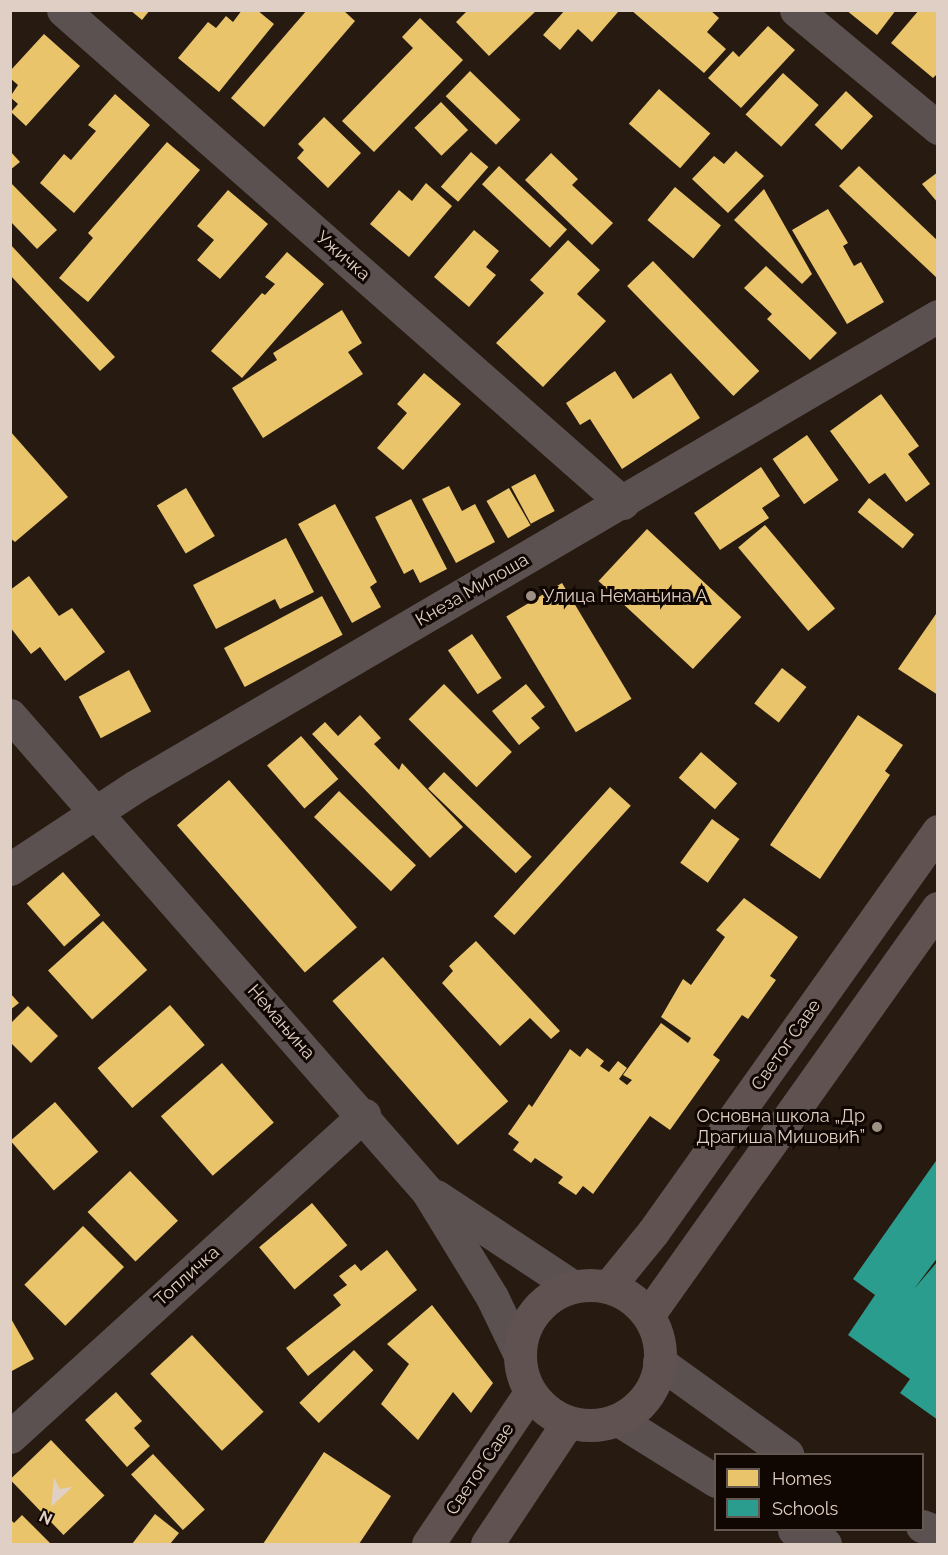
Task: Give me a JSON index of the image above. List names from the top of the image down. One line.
{"streets":{"main road":["Светог Саве"],"street":["Ужичка","Кнеза Милоша","Немањина","Топличка"]},"crossings":[["Ужичка","Кнеза Милоша"],["Кнеза Милоша","Немањина"],["Немањина","Светог Саве"],["Немањина","Топличка"]],"places":["Улица Немањина А","Основна школа „Др Драгиша Мишовић”"],"legend":["Homes","Schools"],"north":"bottom left"}
